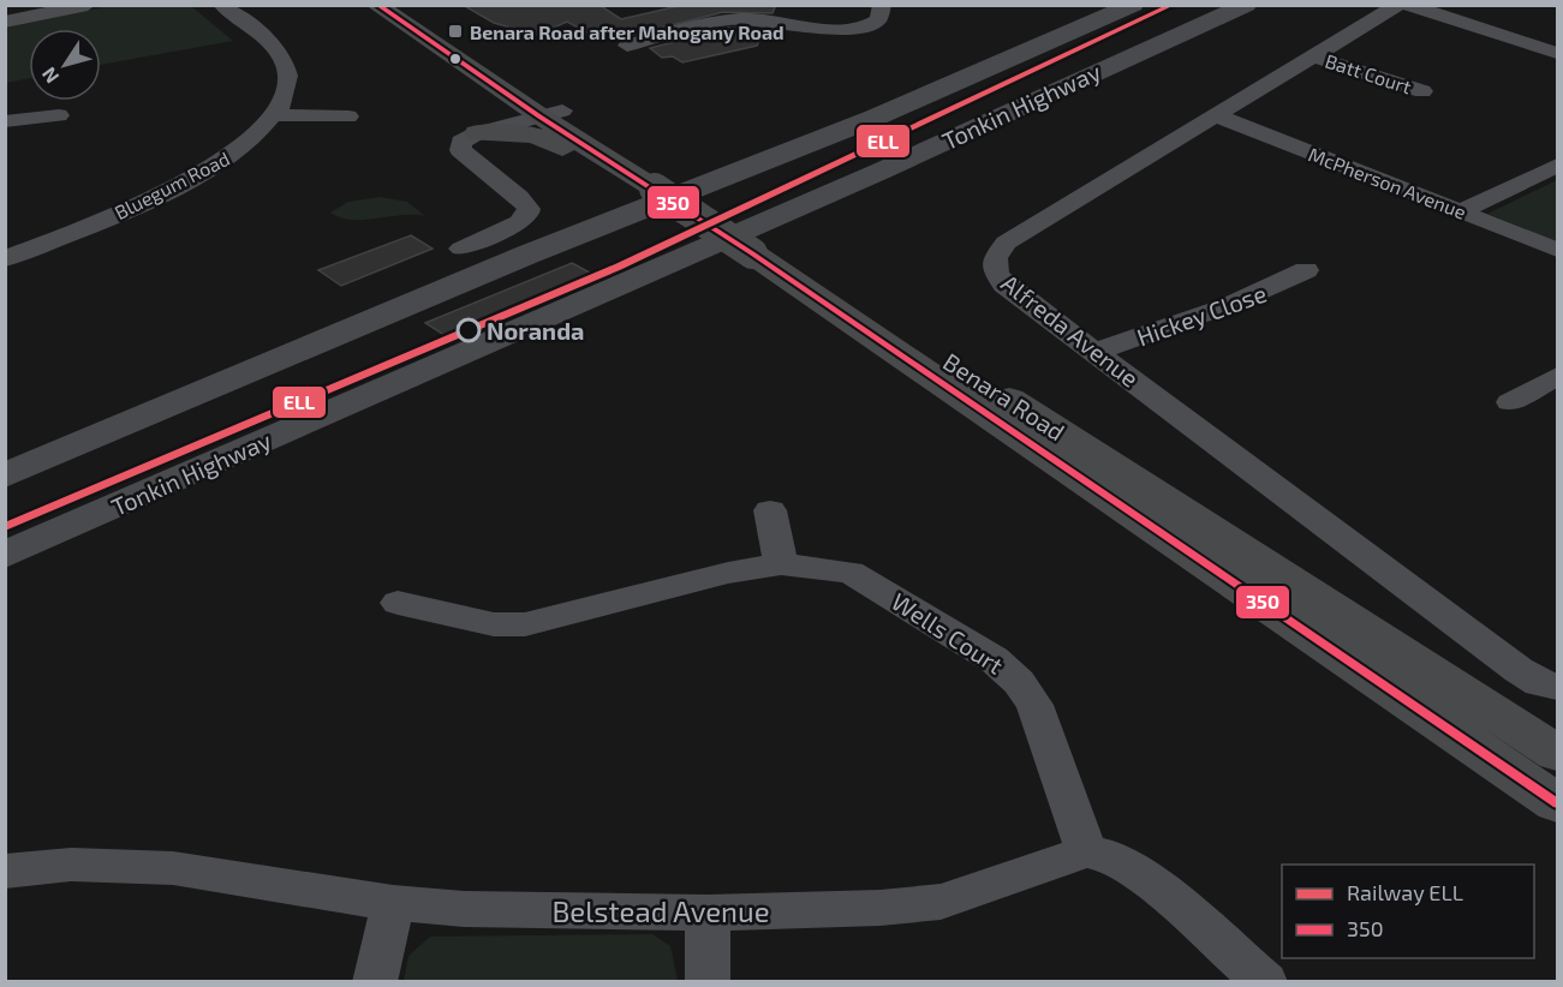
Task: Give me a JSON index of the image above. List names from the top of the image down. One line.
{"streets":{"highway":["Tonkin Highway"],"main road":["Benara Road"],"street":["Batt Court","McPherson Avenue","Bluegum Road","Hickey Close","Alfreda Avenue","Wells Court","Belstead Avenue"]},"crossings":[["Batt Court","Alfreda Avenue"],["McPherson Avenue","Alfreda Avenue"],["Hickey Close","Alfreda Avenue"],["Wells Court","Belstead Avenue"]],"places":{"transit":["Benara Road after Mahogany Road"],"other":["Noranda"]},"lines":["rail line ELL","transit line 350"],"legend":["Railway ELL","350"],"north":"bottom left"}
